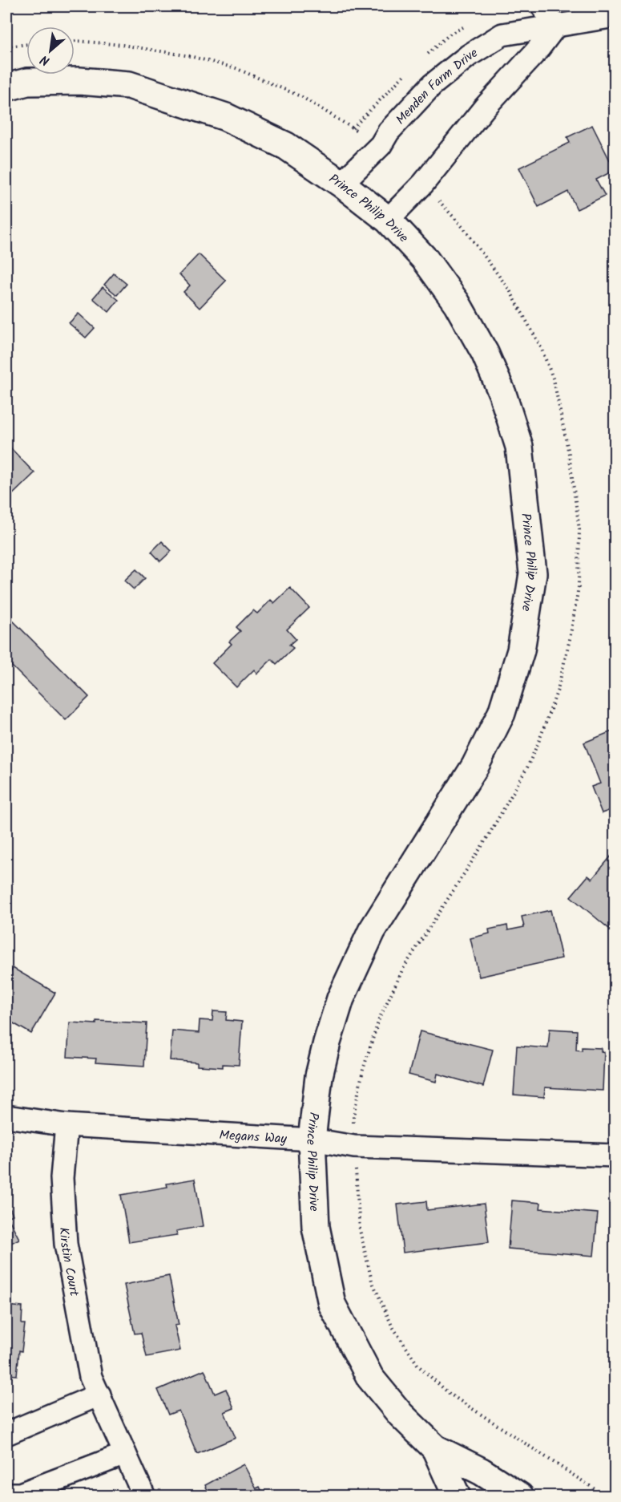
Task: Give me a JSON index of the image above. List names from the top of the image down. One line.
{"streets":{"street":["Menden Farm Drive","Prince Philip Drive","Megans Way","Kirstin Court"]},"crossings":[["Menden Farm Drive","Prince Philip Drive"],["Prince Philip Drive","Megans Way"],["Megans Way","Kirstin Court"]],"north":"bottom left"}
